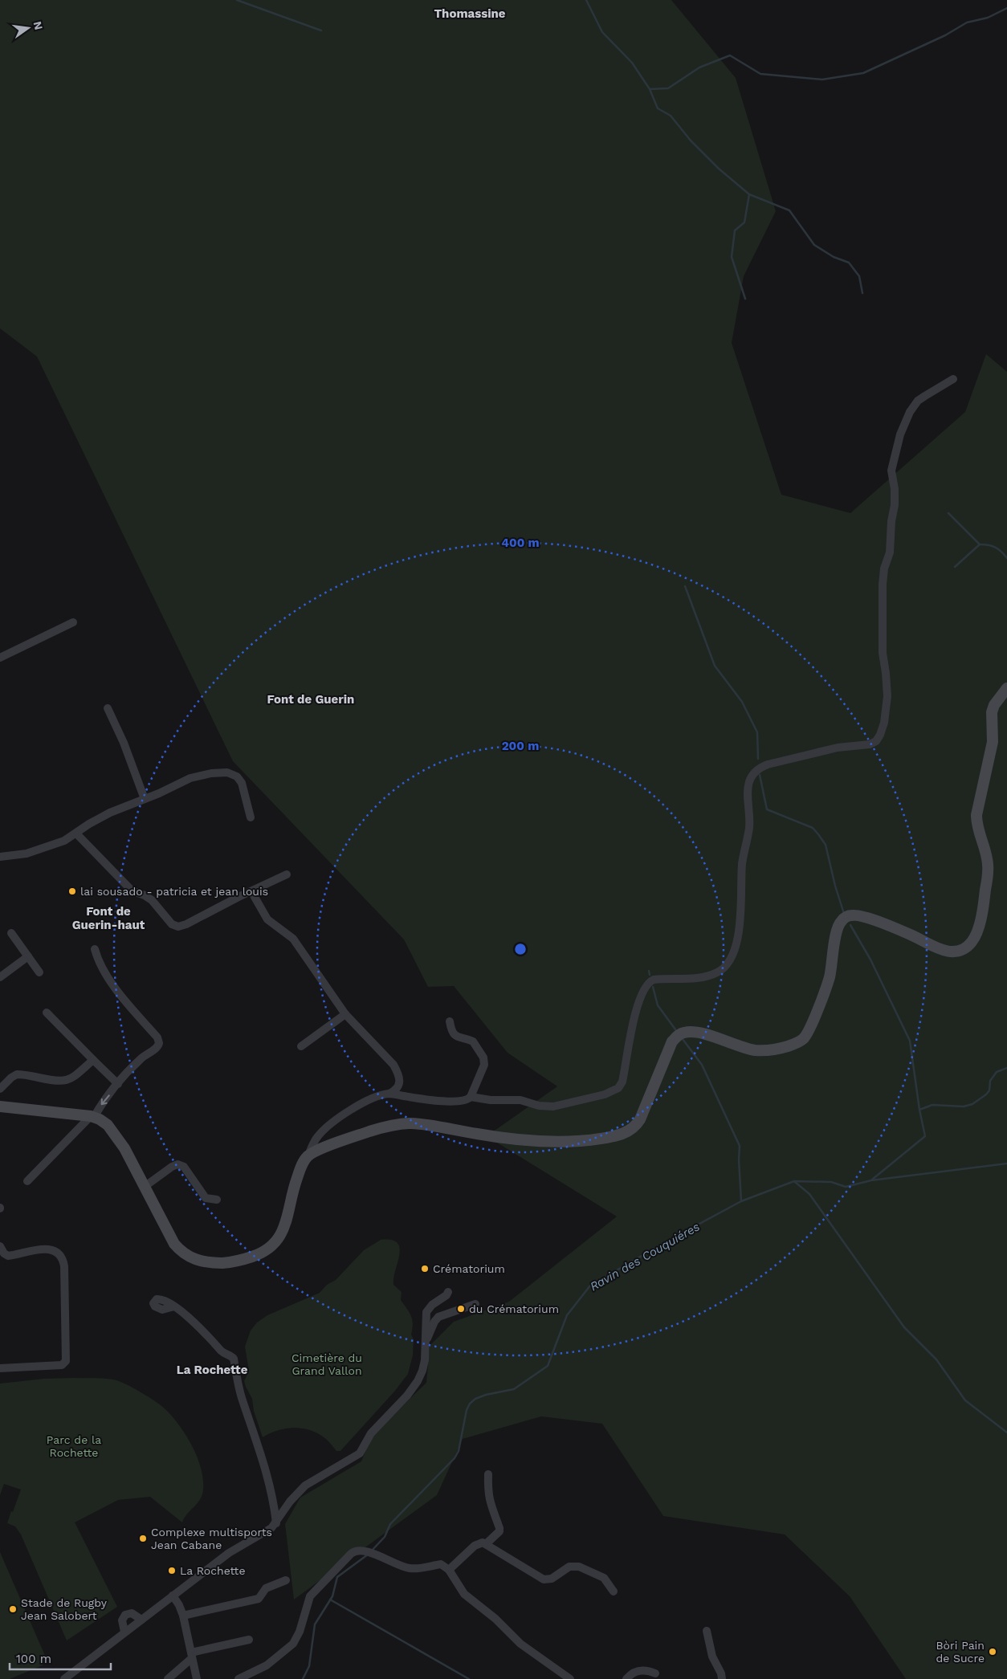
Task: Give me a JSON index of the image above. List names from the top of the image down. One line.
{"districts":["Thomassine","Font de Guerin","Font de Guerin-haut","La Rochette"],"water":["Ravin des Couquiéres"],"parks":["Cimetière du Grand Vallon","Parc de la Rochette"],"places":["lai sousado - patricia et jean louis","Crématorium","du Crématorium","Complexe multisports Jean Cabane","La Rochette","Stade de Rugby Jean Salobert","Bòri Pain de Sucre"],"scale_bar":"100 m","north":"right","rings":["400 m","200 m"]}
